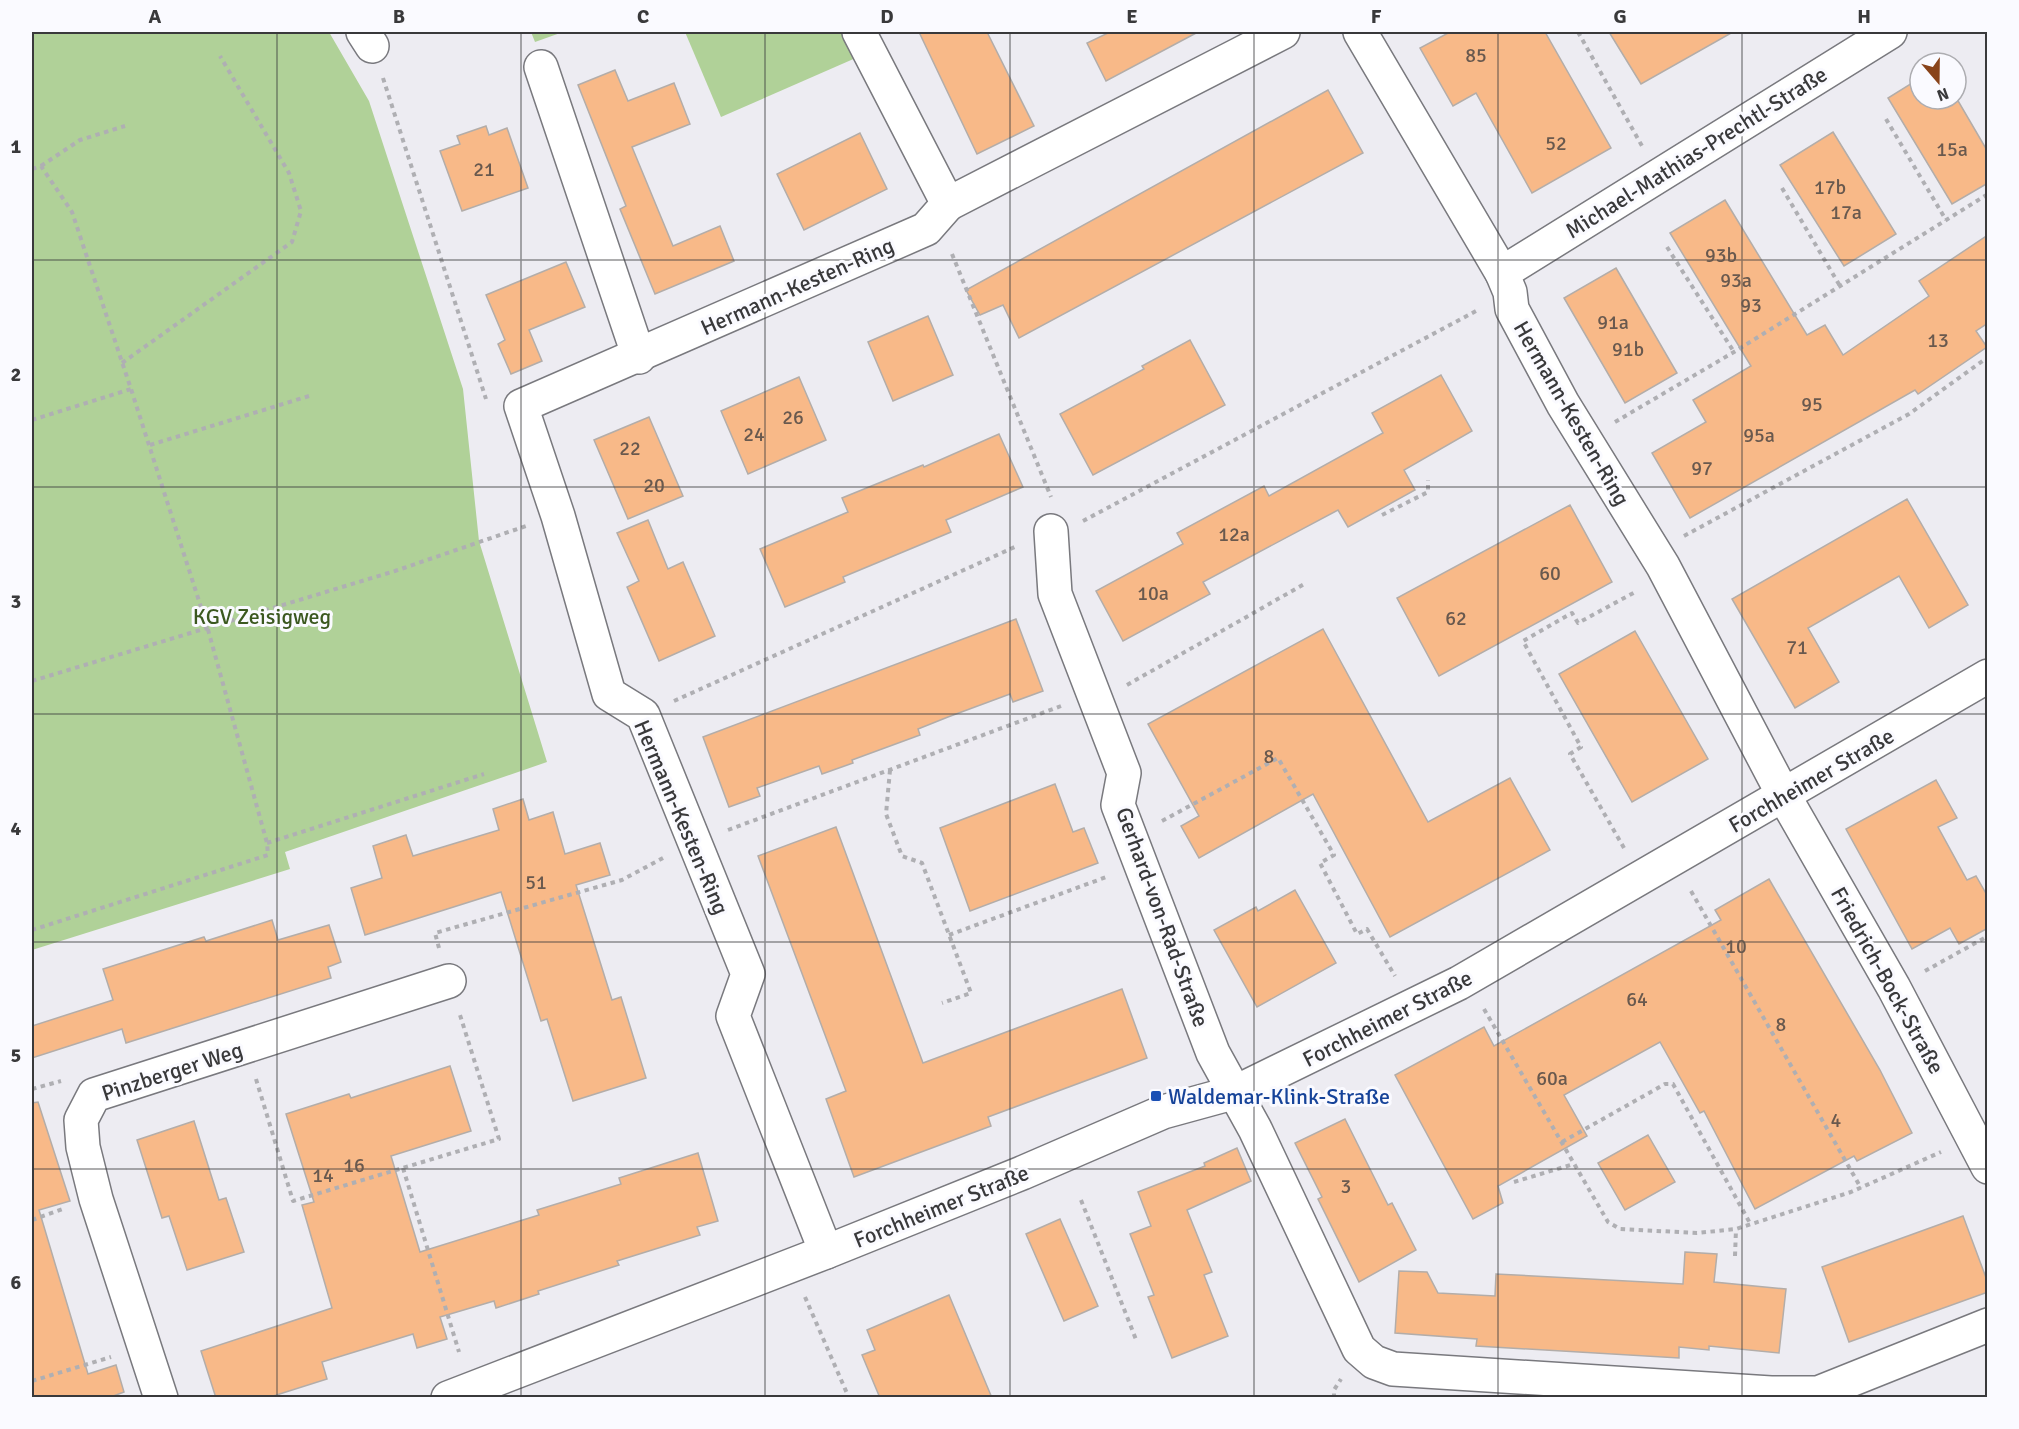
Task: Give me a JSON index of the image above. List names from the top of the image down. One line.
{"streets":{"street":["Michael-Mathias-Prechtl-Straße","Hermann-Kesten-Ring","Forchheimer Straße","Gerhard-von-Rad-Straße","Friedrich-Bock-Straße","Pinzberger Weg"]},"crossings":[["Michael-Mathias-Prechtl-Straße","Hermann-Kesten-Ring"],["Hermann-Kesten-Ring","Forchheimer Straße"],["Hermann-Kesten-Ring","Friedrich-Bock-Straße"],["Forchheimer Straße","Gerhard-von-Rad-Straße"],["Forchheimer Straße","Friedrich-Bock-Straße"]],"parks":["KGV Zeisigweg"],"places":{"transit":["Waldemar-Klink-Straße"]},"house_numbers":["85","52","15a","21","17b","17a","93b","93a","93","91a","13","91b","95","26","24","95a","22","97","20","12a","60","10a","62","71","8","51","10","64","8","60a","4","16","14","3"],"north":"bottom","grid":{"columns":["A","B","C","D","E","F","G","H"],"rows":["1","2","3","4","5","6"]}}
